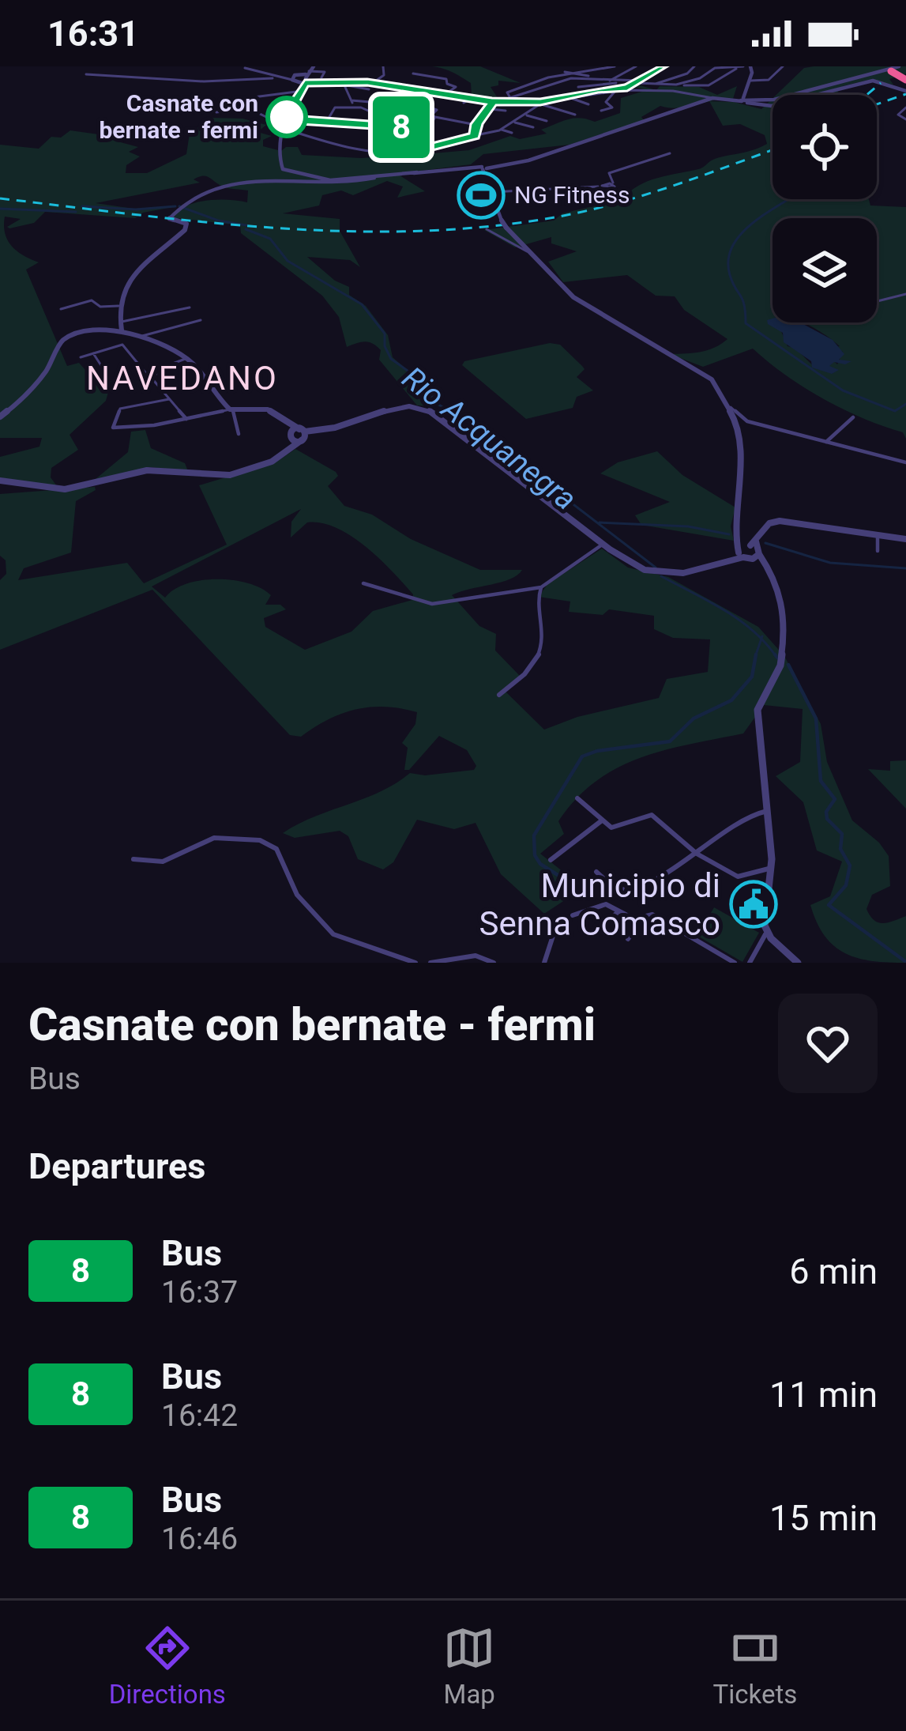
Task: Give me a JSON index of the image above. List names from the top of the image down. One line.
{"districts":["NAVEDANO"],"water":["Rio Acquanegra"],"places":{"other":["Casnate con bernate - fermi"],"sports":["NG Fitness"],"public building":["Municipio di Senna Comasco"]},"lines":["bus line 8"],"page":{"status":"16:31","on_map":"8","heading":[["Casnate con bernate - fermi","Bus"],"Departures"],"list":[{"mark":"8","name":"Bus","note":"16:37","value":"6 min"},{"mark":"8","name":"Bus","note":"16:42","value":"11 min"},{"mark":"8","name":"Bus","note":"16:46","value":"15 min"}],"tabs":["Directions","Map","Tickets"]}}
